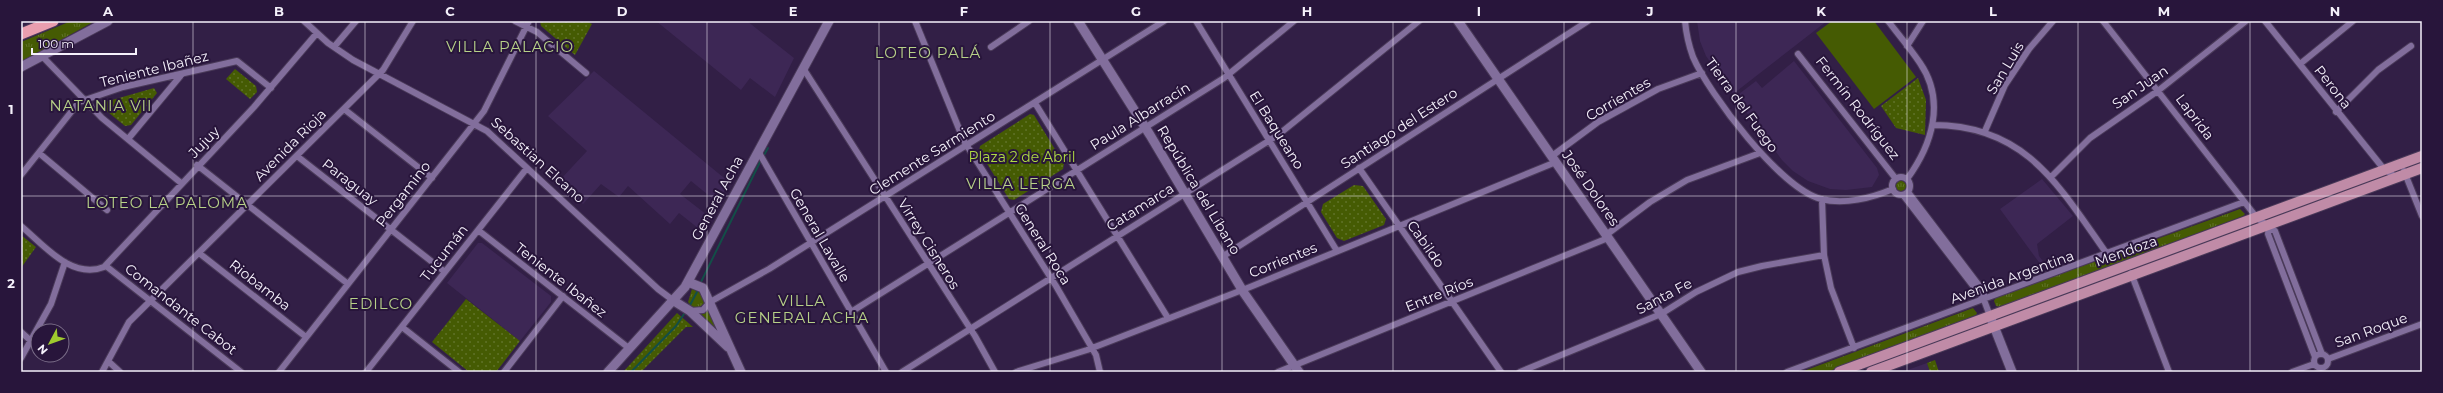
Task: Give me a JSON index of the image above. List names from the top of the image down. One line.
{"streets":{"main road":["Sebastian Elcano","José Dolores","República del Líbano","General Acha","Mendoza"],"street":["San Luis","Teniente Ibañez","San Juan","Perona","Corrientes","Tierra del Fuego","Fermín Rodríguez","Paula Albarracín","Laprida","Santiago del Estero","El Baqueano","Jujuy","Avenida Rioja","Clemente Sarmiento","Paraguay","Pergamino","Catamarca","General Lavalle","Virrey Cisneros","General Roca","Cabildo","Tucumán","Avenida Argentina","Riobamba","Entre Ríos","Santa Fe","Comandante Cabot","San Roque"]},"crossings":[["Teniente Ibañez","Jujuy"],["Teniente Ibañez","General Acha"],["Teniente Ibañez","Tucumán"],["San Juan","Laprida"],["Perona","Mendoza"],["Corrientes","Tierra del Fuego"],["Corrientes","El Baqueano"],["Corrientes","José Dolores"],["Corrientes","República del Líbano"],["Corrientes","General Roca"],["Corrientes","Cabildo"],["Tierra del Fuego","Fermín Rodríguez"],["Tierra del Fuego","Entre Ríos"],["Paula Albarracín","El Baqueano"],["Paula Albarracín","República del Líbano"],["Paula Albarracín","General Lavalle"],["Paula Albarracín","Virrey Cisneros"],["Paula Albarracín","General Roca"],["Laprida","Mendoza"],["Laprida","Avenida Argentina"],["Santiago del Estero","El Baqueano"],["Santiago del Estero","José Dolores"],["Santiago del Estero","República del Líbano"],["Santiago del Estero","Cabildo"],["El Baqueano","Catamarca"],["Jujuy","Sebastian Elcano"],["Jujuy","Comandante Cabot"],["Avenida Rioja","Sebastian Elcano"],["Avenida Rioja","Paraguay"],["Avenida Rioja","Riobamba"],["Avenida Rioja","Comandante Cabot"],["Clemente Sarmiento","Sebastian Elcano"],["Clemente Sarmiento","República del Líbano"],["Clemente Sarmiento","General Lavalle"],["Clemente Sarmiento","Virrey Cisneros"],["Clemente Sarmiento","General Roca"],["Sebastian Elcano","Pergamino"],["Sebastian Elcano","General Acha"],["Sebastian Elcano","Tucumán"],["Paraguay","Pergamino"],["Paraguay","Tucumán"],["José Dolores","Entre Ríos"],["José Dolores","Santa Fe"],["República del Líbano","Catamarca"],["República del Líbano","Entre Ríos"],["Pergamino","Riobamba"],["General Acha","General Lavalle"],["General Acha","Virrey Cisneros"],["Catamarca","Virrey Cisneros"],["Catamarca","General Roca"],["Cabildo","Entre Ríos"]],"districts":["VILLA PALACIO","LOTEO PALÁ","NATANIA VII","VILLA LERGA","LOTEO LA PALOMA","VILLA GENERAL ACHA","EDILCO"],"parks":["Plaza 2 de Abril"],"scale_bar":"100 m","north":"bottom left","grid":{"columns":["A","B","C","D","E","F","G","H","I","J","K","L","M","N"],"rows":["1","2"]}}
